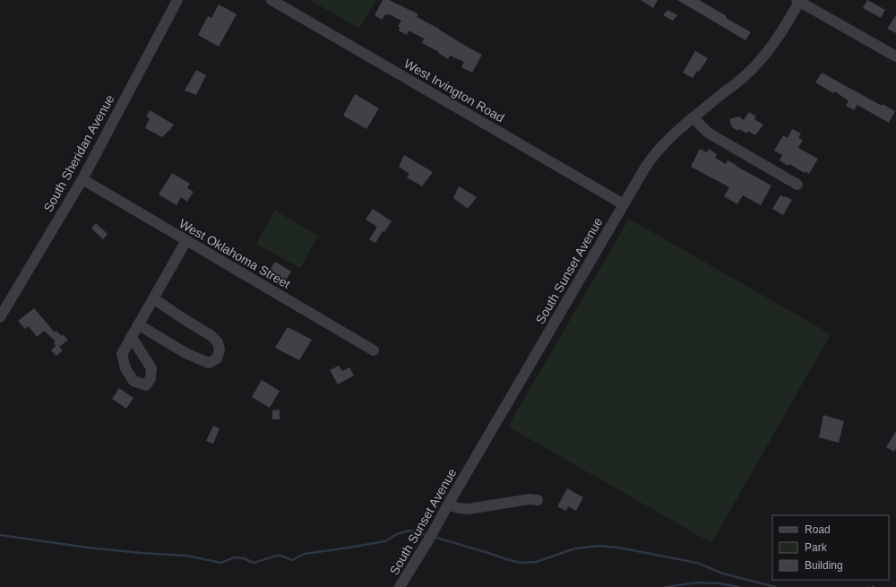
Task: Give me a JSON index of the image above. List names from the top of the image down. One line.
{"streets":{"street":["West Irvington Road","South Sheridan Avenue","West Oklahoma Street","South Sunset Avenue"]},"crossings":[["West Irvington Road","South Sunset Avenue"],["South Sheridan Avenue","West Oklahoma Street"]],"legend":["Road","Park","Building"]}
